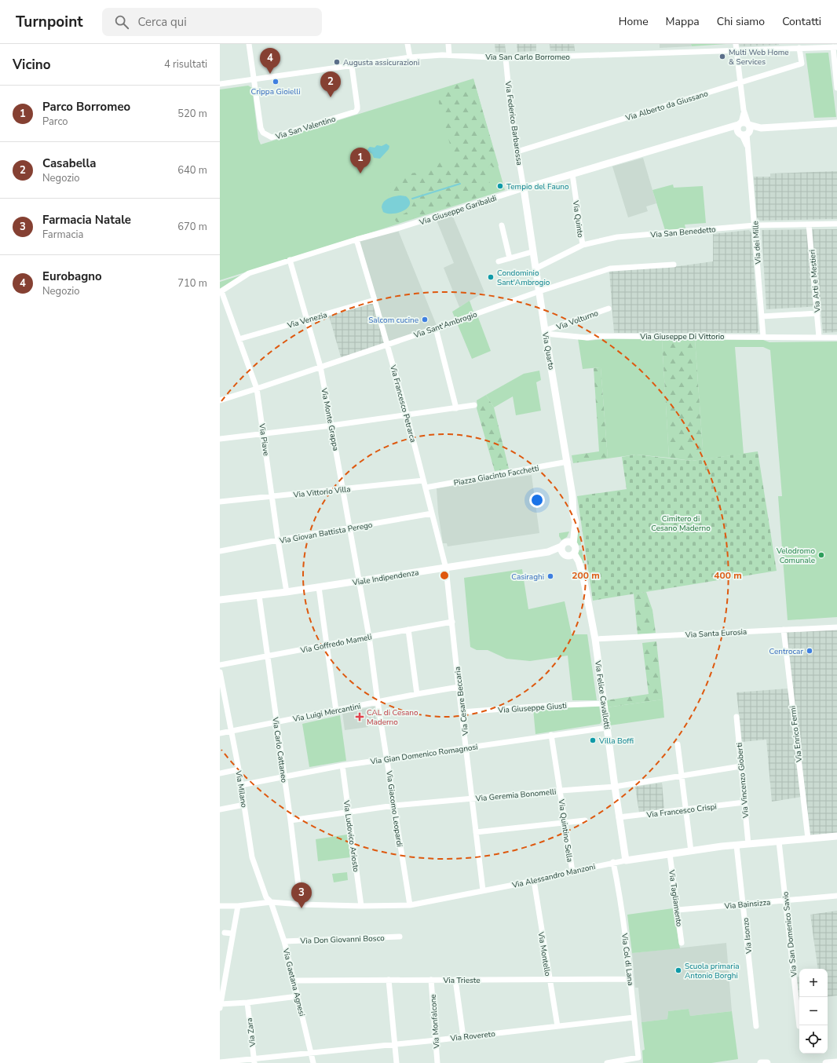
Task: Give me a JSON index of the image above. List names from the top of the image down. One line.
{"streets":{"street":["Via San Carlo Borromeo","Via Alberto da Giussano","Via Federico Barbarossa","Via San Valentino","Via Giuseppe Garibaldi","Via Quinto","Via San Benedetto","Via dei Mille","Via Arti e Mestieri","Via Venezia","Via Volturno","Via Sant'Ambrogio","Via Giuseppe Di Vittorio","Via Quarto","Via Francesco Petrarca","Via Monte Grappa","Via Piave","Piazza Giacinto Facchetti","Via Vittorio Villa","Via Giovan Battista Perego","Viale Indipendenza","Via Santa Eurosia","Via Goffredo Mameli","Via Felice Cavallotti","Via Cesare Beccaria","Via Giuseppe Giusti","Via Luigi Mercantini","Via Enrico Fermi","Via Carlo Cattaneo","Via Gian Domenico Romagnosi","Via Vincenzo Gioberti","Via Milano","Via Geremia Bonomelli","Via Giacomo Leopardi","Via Francesco Crispi","Via Quintino Sella","Via Ludovico Ariosto","Via Alessandro Manzoni","Via Tagliamento","Via Bainsizza","Via San Domenico Savio","Via Isonzo","Via Don Giovanni Bosco","Via Montello","Via Col di Lana","Via Trieste","Via Gaetana Agnesi","Via Monfalcone","Via Zara","Via Rovereto"]},"crossings":[["Via San Carlo Borromeo","Via Alberto da Giussano"],["Via San Carlo Borromeo","Via Federico Barbarossa"],["Via San Carlo Borromeo","Via San Valentino"],["Via Alberto da Giussano","Via Federico Barbarossa"],["Via Federico Barbarossa","Via Giuseppe Garibaldi"],["Via Federico Barbarossa","Via Quarto"],["Via Giuseppe Garibaldi","Via Quinto"],["Via Giuseppe Garibaldi","Via dei Mille"],["Via Giuseppe Garibaldi","Via Quarto"],["Via Giuseppe Garibaldi","Via Francesco Petrarca"],["Via Giuseppe Garibaldi","Via Monte Grappa"],["Via Giuseppe Garibaldi","Via Piave"],["Via Quinto","Via San Benedetto"],["Via San Benedetto","Via dei Mille"],["Via San Benedetto","Via Arti e Mestieri"],["Via San Benedetto","Via Quarto"],["Via dei Mille","Via Giuseppe Di Vittorio"],["Via Arti e Mestieri","Via Giuseppe Di Vittorio"],["Via Venezia","Via Francesco Petrarca"],["Via Venezia","Via Monte Grappa"],["Via Venezia","Via Piave"],["Via Volturno","Via Giuseppe Di Vittorio"],["Via Volturno","Via Quarto"],["Via Sant'Ambrogio","Via Quarto"],["Via Sant'Ambrogio","Via Francesco Petrarca"],["Via Sant'Ambrogio","Via Monte Grappa"],["Via Sant'Ambrogio","Via Piave"],["Via Giuseppe Di Vittorio","Via Quarto"],["Via Quarto","Piazza Giacinto Facchetti"],["Via Quarto","Viale Indipendenza"],["Via Quarto","Via Felice Cavallotti"],["Via Francesco Petrarca","Piazza Giacinto Facchetti"],["Via Francesco Petrarca","Via Vittorio Villa"],["Via Francesco Petrarca","Via Giovan Battista Perego"],["Via Francesco Petrarca","Viale Indipendenza"],["Via Francesco Petrarca","Via Cesare Beccaria"],["Via Monte Grappa","Via Vittorio Villa"],["Via Monte Grappa","Via Giovan Battista Perego"],["Via Monte Grappa","Viale Indipendenza"],["Via Monte Grappa","Via Giacomo Leopardi"],["Via Piave","Via Vittorio Villa"],["Via Piave","Via Giovan Battista Perego"],["Via Piave","Viale Indipendenza"],["Viale Indipendenza","Via Felice Cavallotti"],["Viale Indipendenza","Via Cesare Beccaria"],["Viale Indipendenza","Via Carlo Cattaneo"],["Viale Indipendenza","Via Giacomo Leopardi"],["Via Santa Eurosia","Via Felice Cavallotti"],["Via Santa Eurosia","Via Enrico Fermi"],["Via Goffredo Mameli","Via Cesare Beccaria"],["Via Goffredo Mameli","Via Carlo Cattaneo"],["Via Goffredo Mameli","Via Giacomo Leopardi"],["Via Felice Cavallotti","Via Giuseppe Giusti"],["Via Felice Cavallotti","Via Gian Domenico Romagnosi"],["Via Felice Cavallotti","Via Geremia Bonomelli"],["Via Felice Cavallotti","Via Francesco Crispi"],["Via Felice Cavallotti","Via Alessandro Manzoni"],["Via Cesare Beccaria","Via Giuseppe Giusti"],["Via Cesare Beccaria","Via Luigi Mercantini"],["Via Cesare Beccaria","Via Gian Domenico Romagnosi"],["Via Cesare Beccaria","Via Geremia Bonomelli"],["Via Cesare Beccaria","Via Alessandro Manzoni"],["Via Luigi Mercantini","Via Carlo Cattaneo"],["Via Luigi Mercantini","Via Milano"],["Via Luigi Mercantini","Via Giacomo Leopardi"],["Via Enrico Fermi","Via Alessandro Manzoni"],["Via Carlo Cattaneo","Via Gian Domenico Romagnosi"],["Via Carlo Cattaneo","Via Geremia Bonomelli"],["Via Carlo Cattaneo","Via Alessandro Manzoni"],["Via Gian Domenico Romagnosi","Via Milano"],["Via Gian Domenico Romagnosi","Via Giacomo Leopardi"],["Via Gian Domenico Romagnosi","Via Quintino Sella"],["Via Gian Domenico Romagnosi","Via Ludovico Ariosto"],["Via Vincenzo Gioberti","Via Geremia Bonomelli"],["Via Vincenzo Gioberti","Via Francesco Crispi"],["Via Vincenzo Gioberti","Via Alessandro Manzoni"],["Via Milano","Via Alessandro Manzoni"],["Via Milano","Via Gaetana Agnesi"],["Via Geremia Bonomelli","Via Giacomo Leopardi"],["Via Geremia Bonomelli","Via Quintino Sella"],["Via Geremia Bonomelli","Via Ludovico Ariosto"],["Via Giacomo Leopardi","Via Alessandro Manzoni"],["Via Quintino Sella","Via Alessandro Manzoni"],["Via Ludovico Ariosto","Via Alessandro Manzoni"],["Via Alessandro Manzoni","Via Tagliamento"],["Via Alessandro Manzoni","Via San Domenico Savio"],["Via Alessandro Manzoni","Via Isonzo"],["Via Alessandro Manzoni","Via Montello"],["Via Alessandro Manzoni","Via Col di Lana"],["Via Alessandro Manzoni","Via Gaetana Agnesi"],["Via Tagliamento","Via Bainsizza"],["Via Bainsizza","Via San Domenico Savio"],["Via Bainsizza","Via Isonzo"],["Via Don Giovanni Bosco","Via Gaetana Agnesi"],["Via Montello","Via Trieste"],["Via Montello","Via Rovereto"],["Via Col di Lana","Via Trieste"],["Via Col di Lana","Via Rovereto"],["Via Trieste","Via Gaetana Agnesi"],["Via Trieste","Via Monfalcone"],["Via Gaetana Agnesi","Via Rovereto"],["Via Monfalcone","Via Rovereto"],["Via Zara","Via Rovereto"]],"parks":["Cimitero di Cesano Maderno"],"places":{"other":["Multi Web Home & Services","Augusta assicurazioni","Crippa Gioielli","Tempio del Fauno","Condominio Sant'Ambrogio","Salcom cucine","Velodromo Comunale","Casiraghi","Centrocar","Villa Boffi","Scuola primaria Antonio Borghi"],"health":["CAL di Cesano Maderno"]},"page":{"header":"Turnpoint","search":"Cerca qui","nav":["Home","Mappa","Chi siamo","Contatti"],"heading":["Vicino","4 risultati"],"pins":["4","2","1","3"],"list":[{"mark":"1","name":"Parco Borromeo","note":"Parco","value":"520 m"},{"mark":"2","name":"Casabella","note":"Negozio","value":"640 m"},{"mark":"3","name":"Farmacia Natale","note":"Farmacia","value":"670 m"},{"mark":"4","name":"Eurobagno","note":"Negozio","value":"710 m"}],"map_buttons":["+","−"]},"rings":["200 m","400 m"]}
